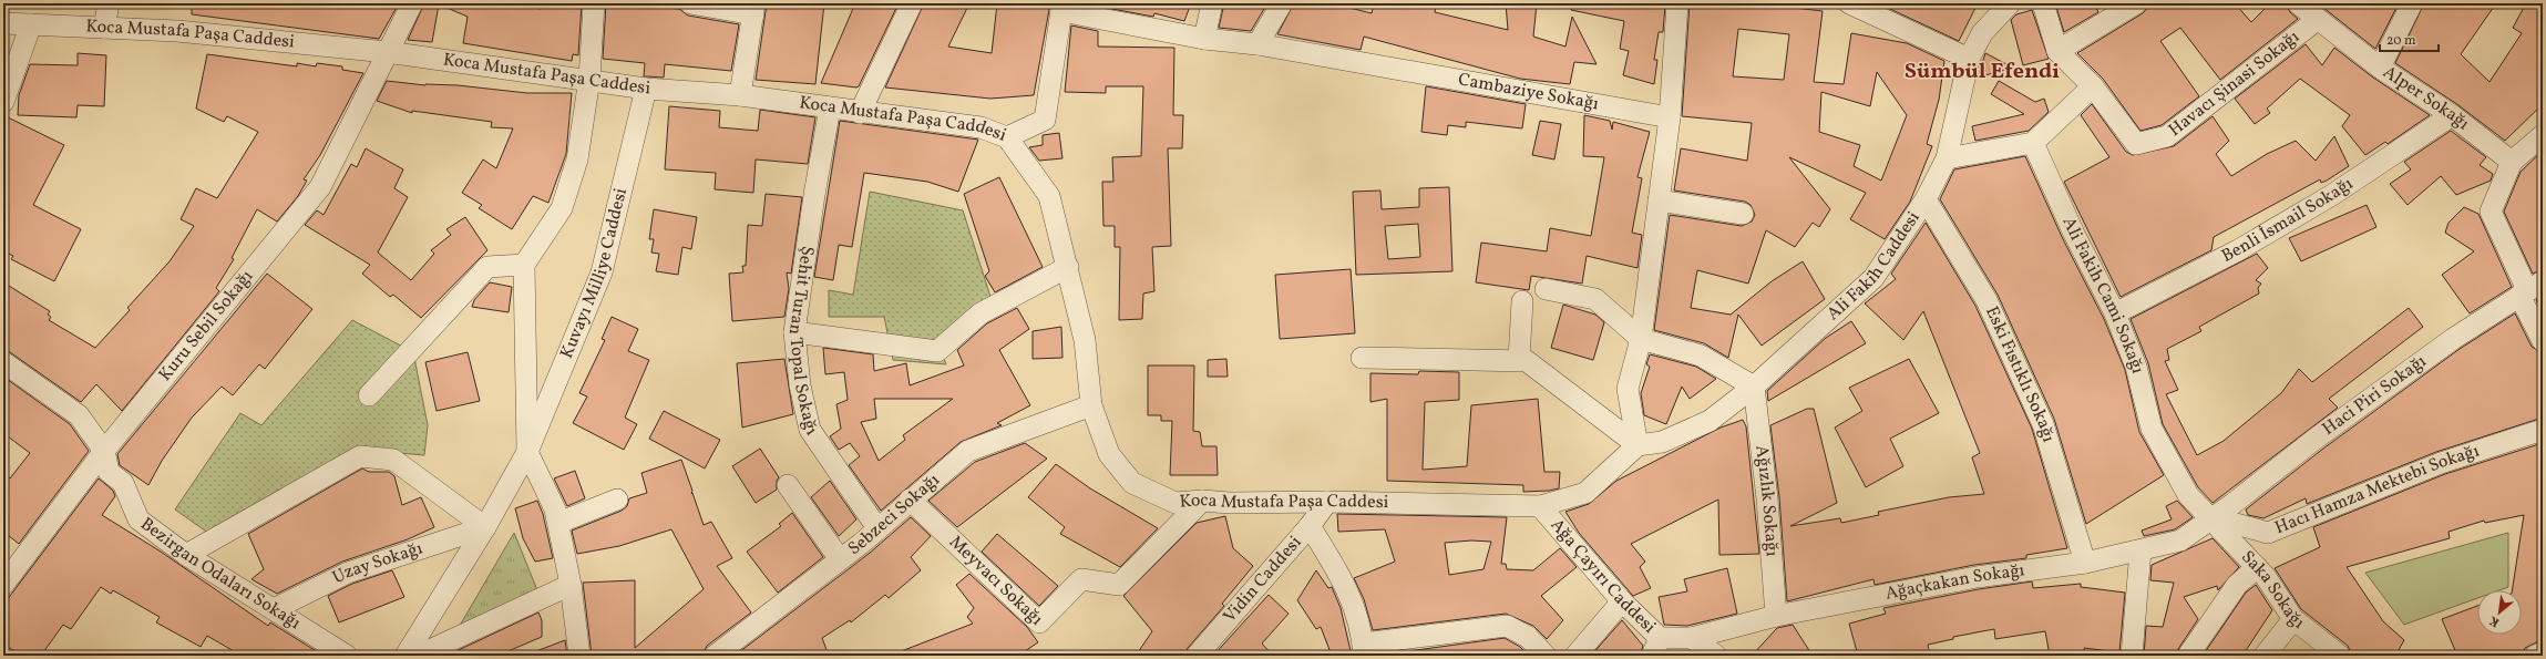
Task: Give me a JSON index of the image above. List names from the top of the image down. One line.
{"streets":{"street":["Koca Mustafa Paşa Caddesi","Havacı Şinasi Sokağı","Cambaziye Sokağı","Alper Sokağı","Benli İsmail Sokağı","Ali Fakih Caddesi","Kuvayı Milliye Caddesi","Ali Fakih Cami Sokağı","Kuru Sebil Sokağı","Şehit Turan Topal Sokağı","Eski Fıstıklı Sokağı","Haci Piri Sokağı","Hacı Hamza Mektebi Sokağı","Ağızlık Sokağı","Sebzeci Sokağı","Uzay Sokağı","Bezirgan Odaları Sokağı","Meyvacı Sokağı","Ağa Çayırı Caddesi","Vidin Caddesi","Ağaçkakan Sokağı","Saka Sokağı"]},"crossings":[["Koca Mustafa Paşa Caddesi","Ali Fakih Caddesi"],["Koca Mustafa Paşa Caddesi","Kuvayı Milliye Caddesi"],["Koca Mustafa Paşa Caddesi","Kuru Sebil Sokağı"],["Koca Mustafa Paşa Caddesi","Şehit Turan Topal Sokağı"],["Koca Mustafa Paşa Caddesi","Sebzeci Sokağı"],["Koca Mustafa Paşa Caddesi","Meyvacı Sokağı"],["Koca Mustafa Paşa Caddesi","Ağa Çayırı Caddesi"],["Koca Mustafa Paşa Caddesi","Vidin Caddesi"],["Havacı Şinasi Sokağı","Alper Sokağı"],["Alper Sokağı","Benli İsmail Sokağı"],["Benli İsmail Sokağı","Ali Fakih Cami Sokağı"],["Ali Fakih Caddesi","Eski Fıstıklı Sokağı"],["Ali Fakih Caddesi","Ağızlık Sokağı"],["Kuvayı Milliye Caddesi","Uzay Sokağı"],["Ali Fakih Cami Sokağı","Haci Piri Sokağı"],["Ali Fakih Cami Sokağı","Hacı Hamza Mektebi Sokağı"],["Ali Fakih Cami Sokağı","Ağaçkakan Sokağı"],["Ali Fakih Cami Sokağı","Saka Sokağı"],["Kuru Sebil Sokağı","Bezirgan Odaları Sokağı"],["Şehit Turan Topal Sokağı","Sebzeci Sokağı"],["Eski Fıstıklı Sokağı","Ağaçkakan Sokağı"],["Haci Piri Sokağı","Hacı Hamza Mektebi Sokağı"],["Haci Piri Sokağı","Ağaçkakan Sokağı"],["Haci Piri Sokağı","Saka Sokağı"],["Hacı Hamza Mektebi Sokağı","Ağaçkakan Sokağı"],["Hacı Hamza Mektebi Sokağı","Saka Sokağı"],["Ağızlık Sokağı","Ağaçkakan Sokağı"],["Sebzeci Sokağı","Meyvacı Sokağı"],["Uzay Sokağı","Bezirgan Odaları Sokağı"],["Ağa Çayırı Caddesi","Ağaçkakan Sokağı"],["Ağaçkakan Sokağı","Saka Sokağı"]],"districts":["Sümbül Efendi"],"scale_bar":"20 m","north":"bottom left"}
